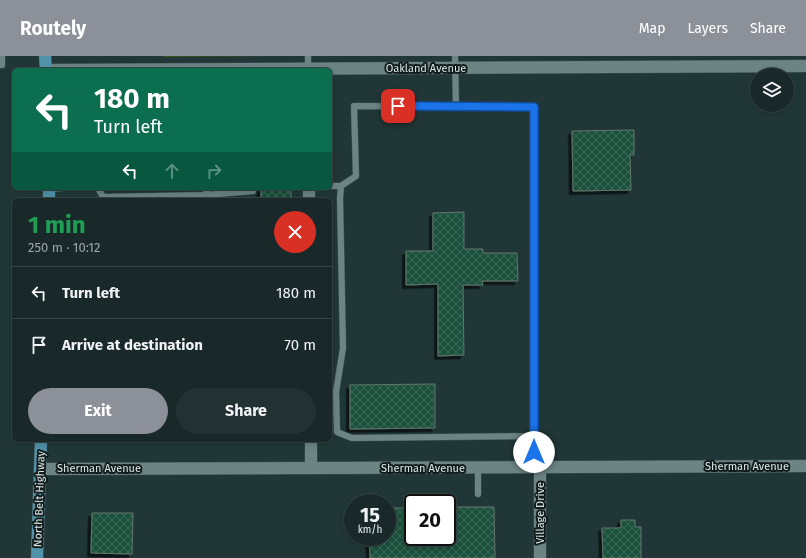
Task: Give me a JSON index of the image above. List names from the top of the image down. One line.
{"streets":{"main road":["North Belt Highway"],"street":["Oakland Avenue","Sherman Avenue","Village Drive"]},"crossings":[["Sherman Avenue","North Belt Highway"],["Sherman Avenue","Village Drive"]],"page":{"header":"Routely","nav":["Map","Layers","Share"],"turn":["180 m","Turn left"],"heading":["1 min","250 m · 10:12"],"list":[{"name":"Turn left","value":"180 m"},{"name":"Arrive at destination","value":"70 m"}],"buttons":["Exit","Share"],"speed":"15 km/h","limit":"20"}}
